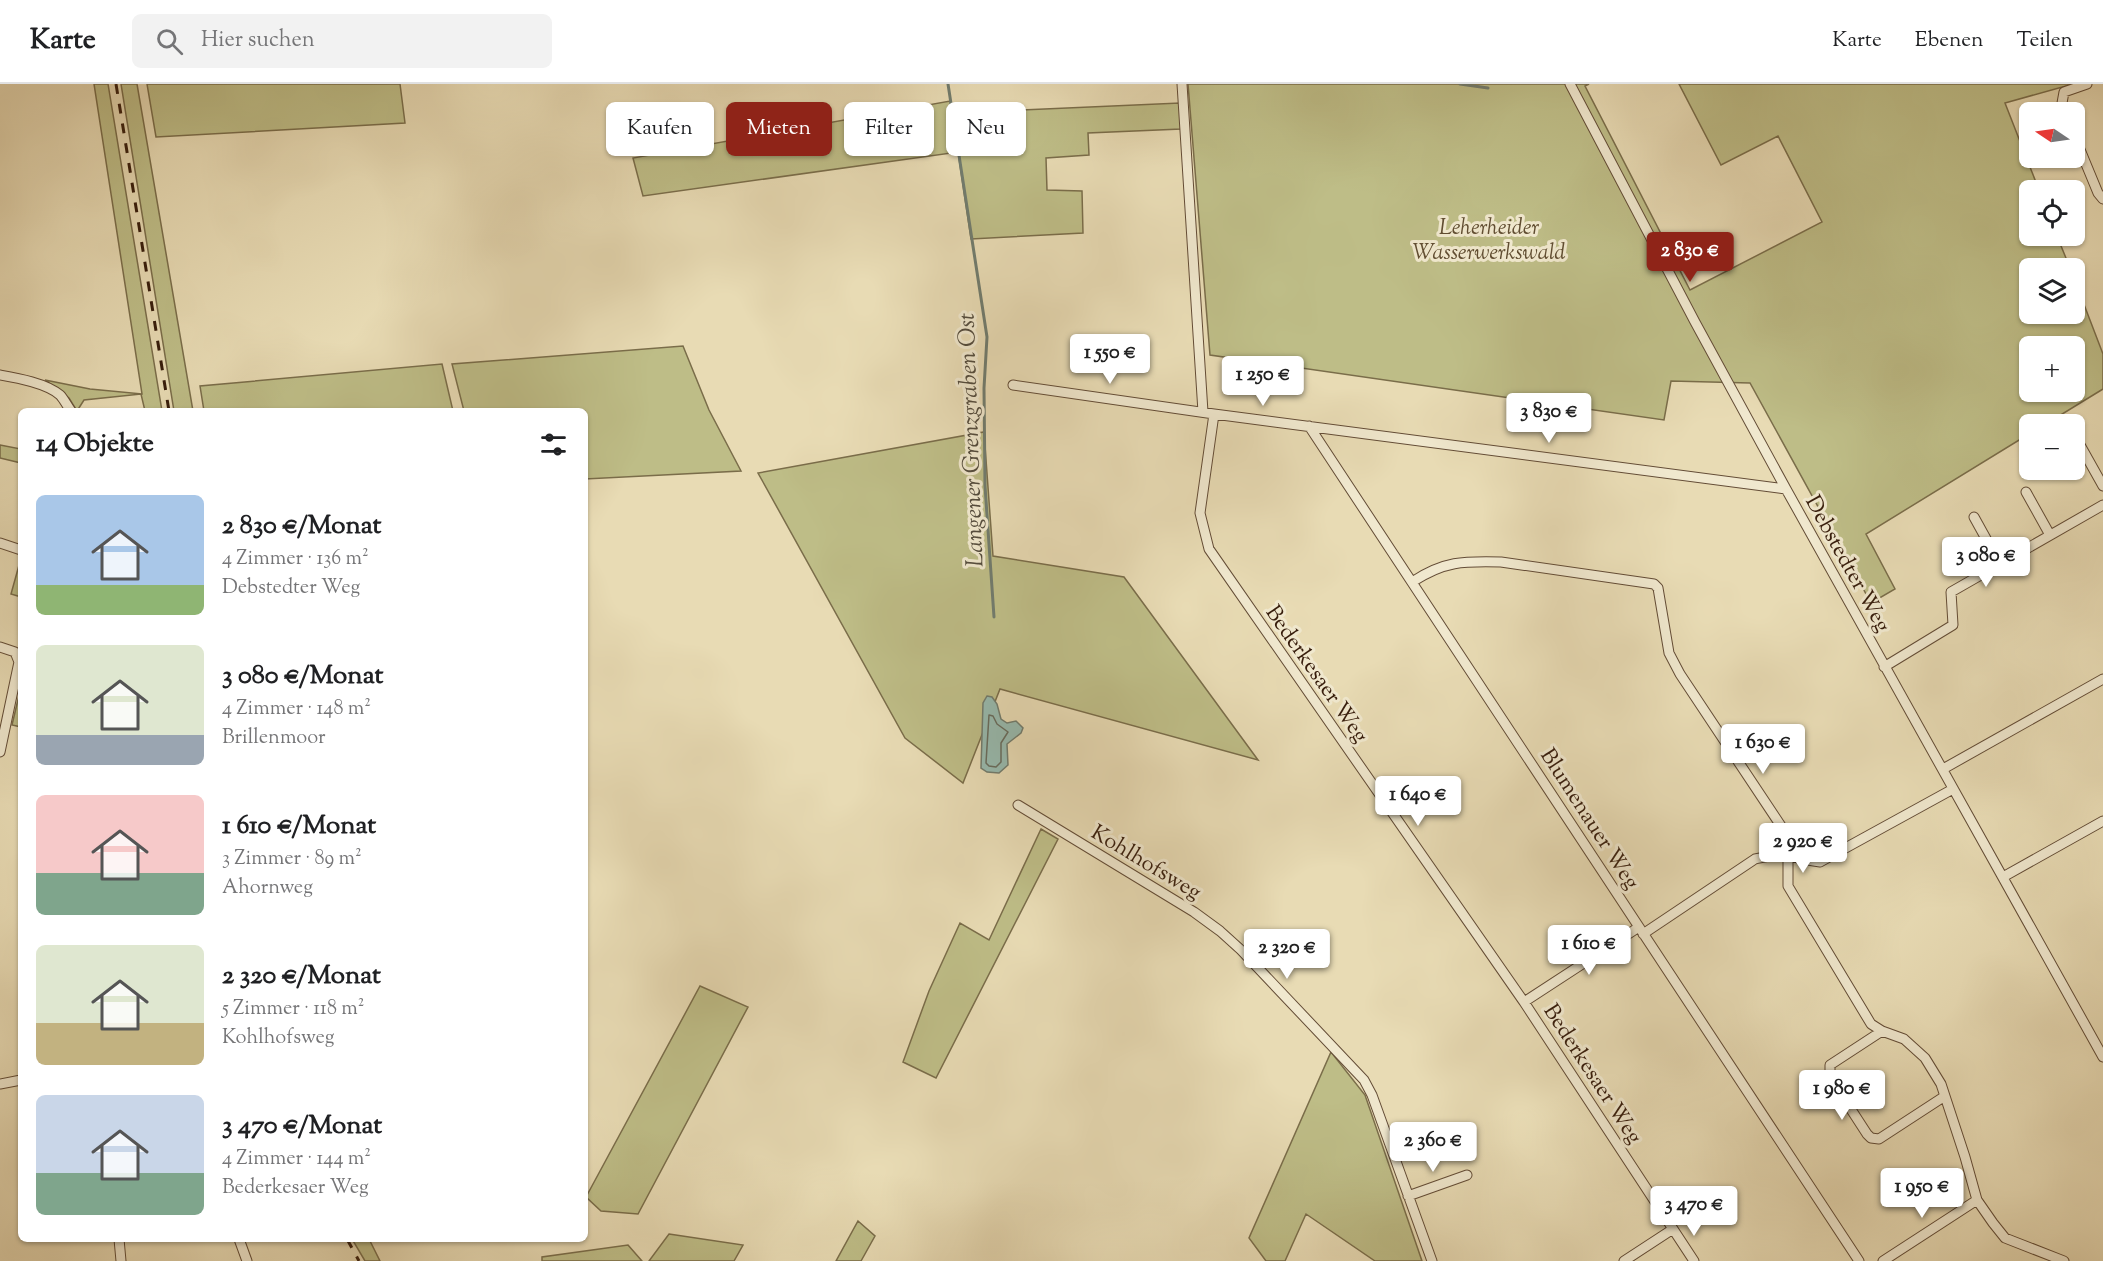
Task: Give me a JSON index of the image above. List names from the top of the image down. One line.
{"streets":{"street":["Debstedter Weg","Bederkesaer Weg","Blumenauer Weg","Kohlhofsweg"]},"water":["Langener Grenzgraben Ost"],"parks":["Leherheider Wasserwerkswald"],"north":"left","page":{"header":"Karte","search":"Hier suchen","nav":["Karte","Ebenen","Teilen"],"map_buttons":["+","−"],"chip":["Kaufen","Mieten","Filter","Neu"],"price":["2 830 €","1 550 €","1 250 €","3 830 €","3 080 €","1 630 €","1 640 €","2 920 €","1 610 €","2 320 €","1 980 €","2 360 €","1 950 €","3 470 €"],"heading":"14 Objekte","list":[{"name":"2 830 €/Monat","note":"4 Zimmer · 136 m² · Debstedter Weg"},{"name":"3 080 €/Monat","note":"4 Zimmer · 148 m² · Brillenmoor"},{"name":"1 610 €/Monat","note":"3 Zimmer · 89 m² · Ahornweg"},{"name":"2 320 €/Monat","note":"5 Zimmer · 118 m² · Kohlhofsweg"},{"name":"3 470 €/Monat","note":"4 Zimmer · 144 m² · Bederkesaer Weg"}]}}
